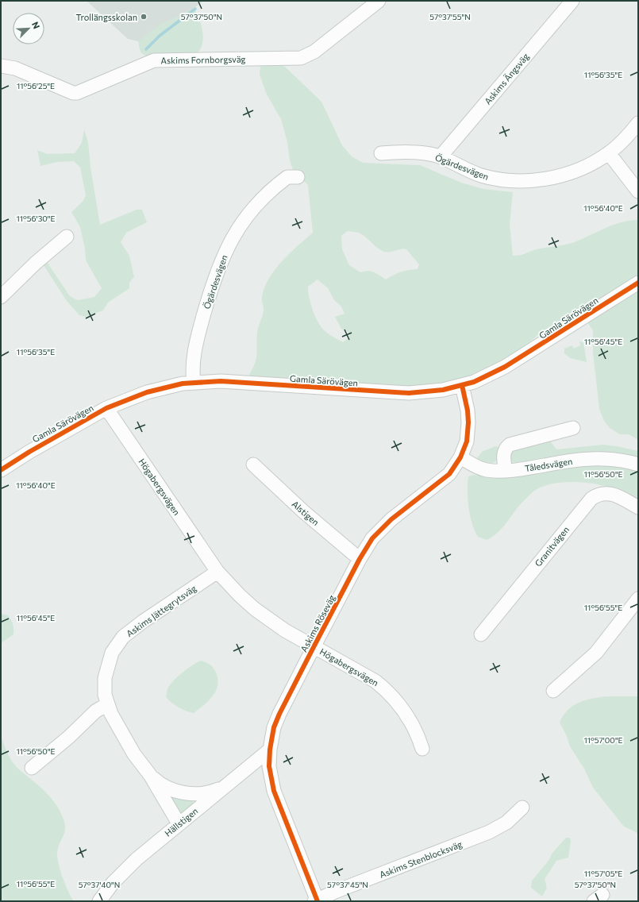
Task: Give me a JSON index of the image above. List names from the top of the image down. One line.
{"streets":{"street":["Askims Fornborgsväg","Askims Ängsväg","Ögärdesvägen","Gamla Särövägen","Tåledsvägen","Högabergsvägen","Alstigen","Granitvägen","Askims Jättegrytsväg","Askims Röseväg","Hällstigen","Askims Stenblocksväg"]},"crossings":[["Askims Ängsväg","Ögärdesvägen"],["Ögärdesvägen","Gamla Särövägen"],["Gamla Särövägen","Högabergsvägen"],["Gamla Särövägen","Askims Röseväg"],["Tåledsvägen","Askims Röseväg"],["Högabergsvägen","Askims Jättegrytsväg"],["Högabergsvägen","Askims Röseväg"],["Alstigen","Askims Röseväg"],["Askims Jättegrytsväg","Hällstigen"],["Askims Röseväg","Hällstigen"],["Askims Röseväg","Askims Stenblocksväg"]],"places":["Trollängsskolan"],"north":"top right","coordinates":["57°37'55\"N","57°37'50\"N","11°56'35\"E","11°56'25\"E","11°56'40\"E","11°56'30\"E","11°56'45\"E","11°56'50\"E","11°56'55\"E","11°57'00\"E","11°57'05\"E","57°37'40\"N","57°37'45\"N"]}
